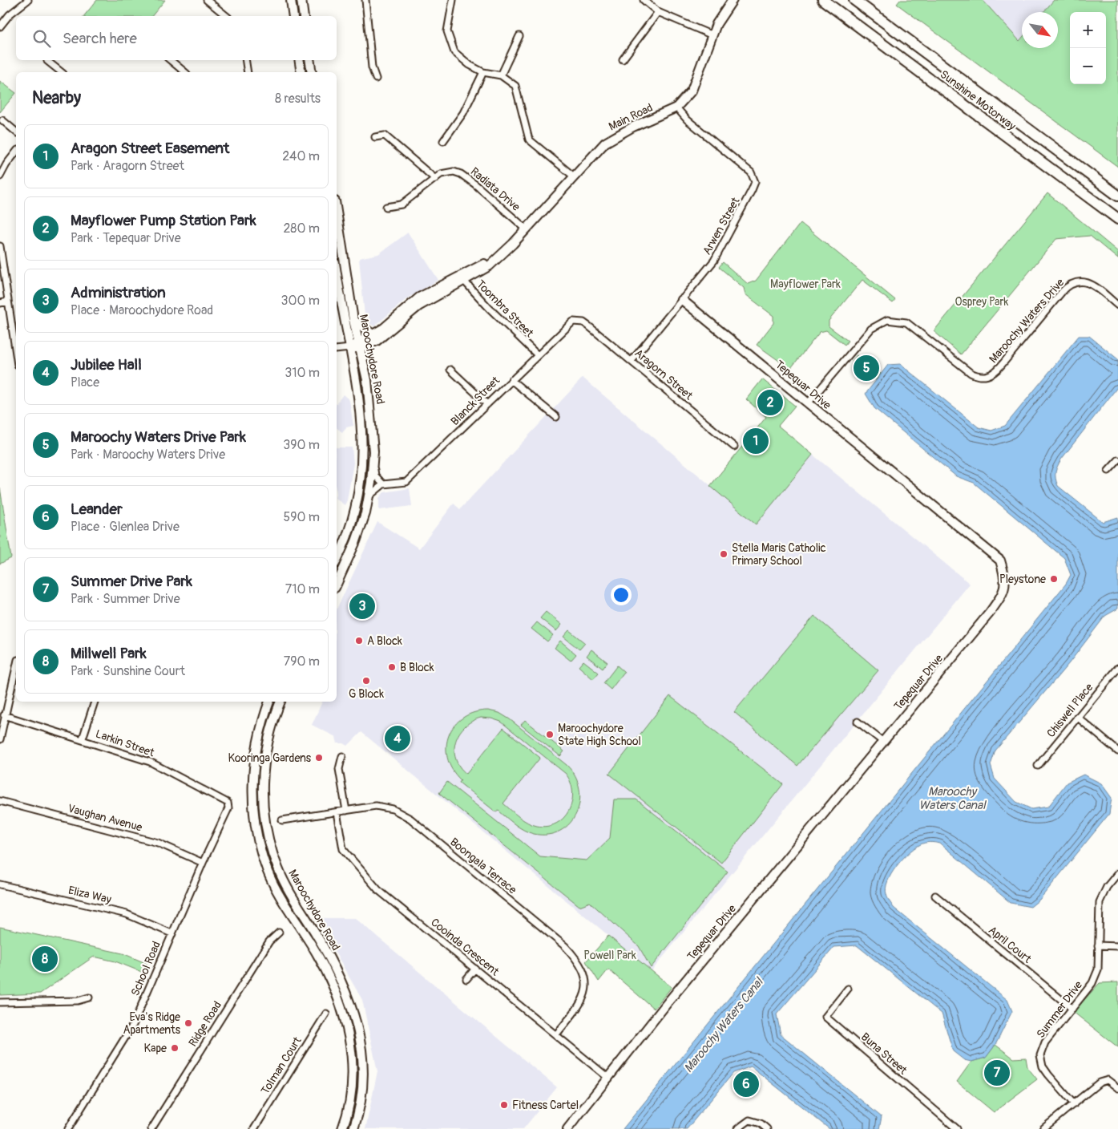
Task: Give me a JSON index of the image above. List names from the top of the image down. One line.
{"streets":{"highway":["Sunshine Motorway"],"main road":["Main Road","Maroochydore Road","Tepequar Drive"],"street":["Radiata Drive","Arwen Street","Toombra Street","Maroochy Waters Drive","Aragorn Street","Blanck Street","Chiswell Place","Larkin Street","Vaughan Avenue","Boongala Terrace","Eliza Way","April Court","Cooinda Crescent","School Road","Summer Drive","Ridge Road","Buna Street","Tolman Court"]},"crossings":[["Main Road","Radiata Drive"],["Main Road","Arwen Street"],["Main Road","Toombra Street"],["Main Road","Maroochydore Road"],["Arwen Street","Aragorn Street"],["Arwen Street","Tepequar Drive"],["Toombra Street","Blanck Street"],["Maroochy Waters Drive","Tepequar Drive"],["Aragorn Street","Blanck Street"],["Tepequar Drive","Cooinda Crescent"],["Larkin Street","School Road"],["Vaughan Avenue","School Road"],["Boongala Terrace","Cooinda Crescent"],["Eliza Way","School Road"],["April Court","Summer Drive"]],"water":["Maroochy Waters Canal"],"parks":["Mayflower Park","Osprey Park","Powell Park"],"places":["Stella Maris Catholic Primary School","Pleystone","A Block","B Block","G Block","Maroochydore State High School","Kooringa Gardens","Eva's Ridge Apartments","Kape","Fitness Cartel"],"north":"bottom right","page":{"map_buttons":["+","−"],"search":"Search here","heading":["Nearby","8 results"],"list":[{"mark":"1","name":"Aragon Street Easement","note":"Park · Aragorn Street","value":"240 m"},{"mark":"2","name":"Mayflower Pump Station Park","note":"Park · Tepequar Drive","value":"280 m"},{"mark":"3","name":"Administration","note":"Place · Maroochydore Road","value":"300 m"},{"mark":"4","name":"Jubilee Hall","note":"Place","value":"310 m"},{"mark":"5","name":"Maroochy Waters Drive Park","note":"Park · Maroochy Waters Drive","value":"390 m"},{"mark":"6","name":"Leander","note":"Place · Glenlea Drive","value":"590 m"},{"mark":"7","name":"Summer Drive Park","note":"Park · Summer Drive","value":"710 m"},{"mark":"8","name":"Millwell Park","note":"Park · Sunshine Court","value":"790 m"}],"pins":["5","2","1","3","4","8","7","6"]}}
